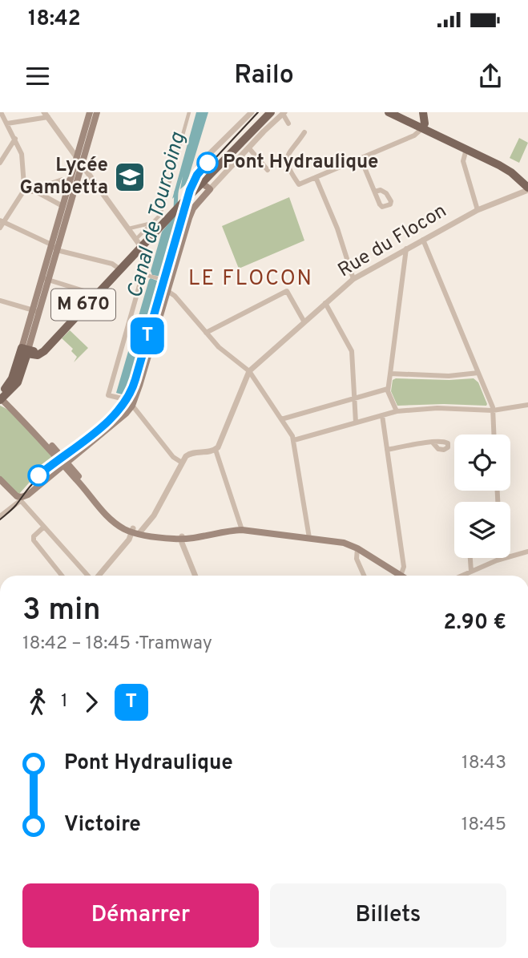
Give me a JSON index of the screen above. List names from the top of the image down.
{
  "streets": {
    "main road": ["M 670"],
    "street": ["Rue du Flocon"]
  },
  "districts": ["LE FLOCON"],
  "water": ["Canal de Tourcoing"],
  "places": {
    "other": ["Pont Hydraulique"],
    "school or university": ["Lycée Gambetta"]
  },
  "lines": ["tram line T"],
  "page": {
    "status": "18:42",
    "header": "Railo",
    "on_map": "T",
    "heading": ["3 min", "18:42 – 18:45 · Tramway", "2.90 €"],
    "legs": ["1", "T"],
    "list": [
      {
        "name": "Pont Hydraulique",
        "value": "18:43"
      },
      {
        "name": "Victoire",
        "value": "18:45"
      }
    ],
    "buttons": ["Démarrer", "Billets"]
  }
}
